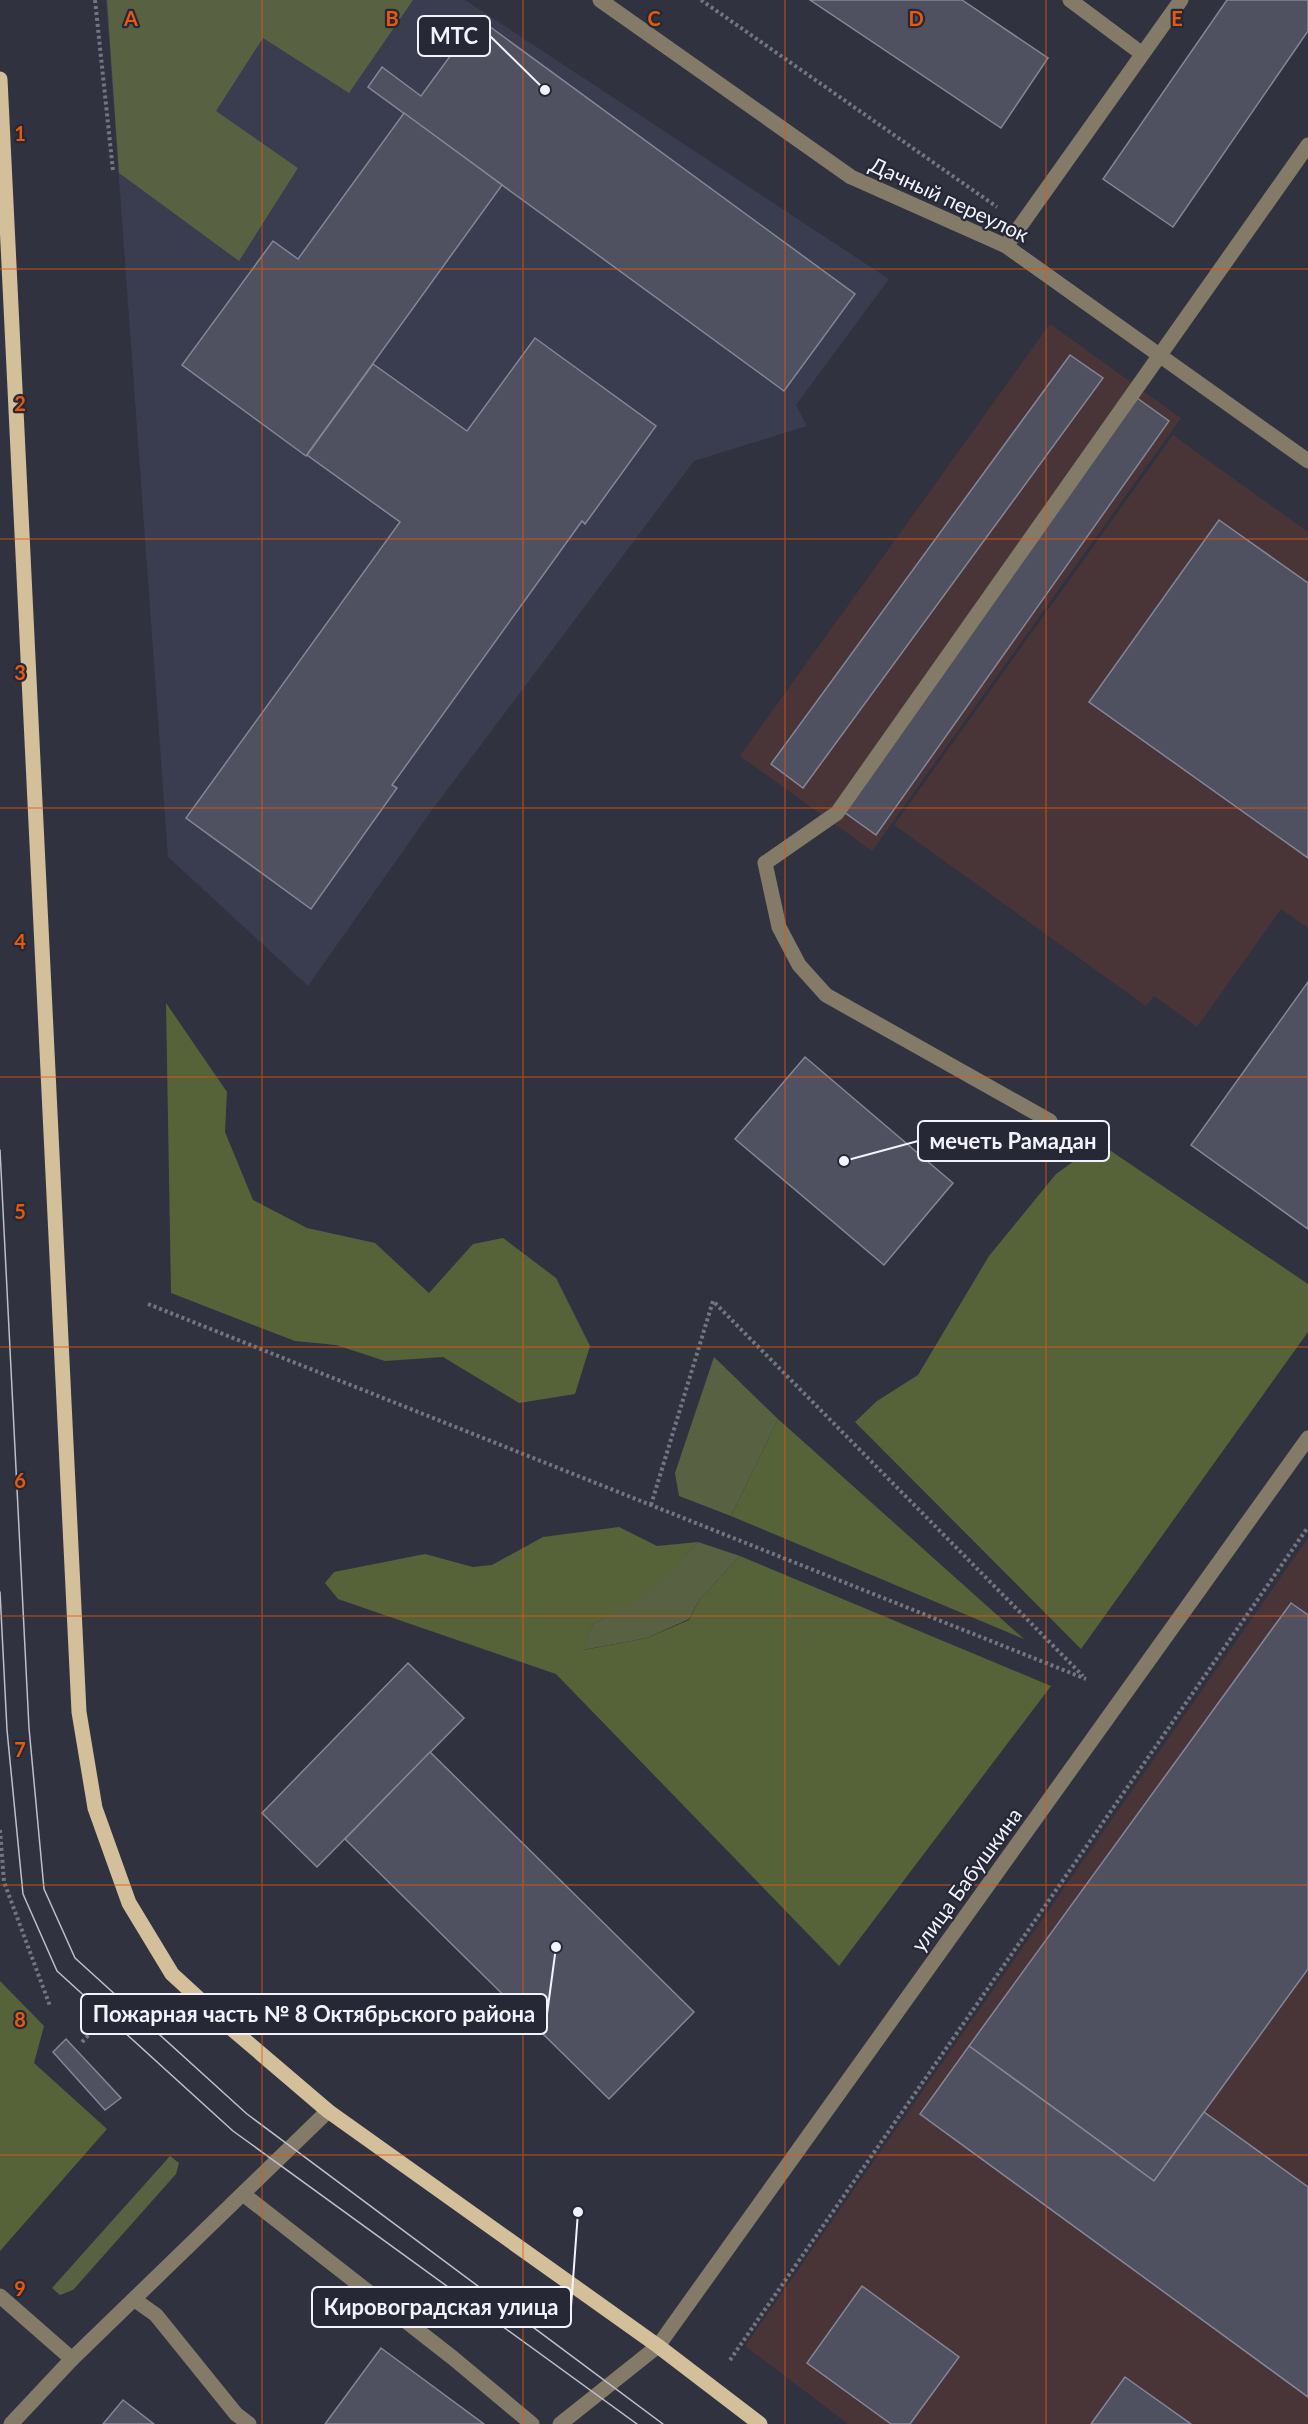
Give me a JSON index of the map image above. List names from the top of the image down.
{
  "streets": {
    "street": ["Дачный переулок", "улица Бабушкина"]
  },
  "places": [
    "МТС",
    "мечеть Рамадан",
    "Пожарная часть № 8 Октябрьского района",
    "Кировоградская улица"
  ],
  "grid": {
    "columns": [
      "A",
      "B",
      "C",
      "D",
      "E"
    ],
    "rows": [
      "1",
      "2",
      "3",
      "4",
      "5",
      "6",
      "7",
      "8",
      "9"
    ]
  }
}
